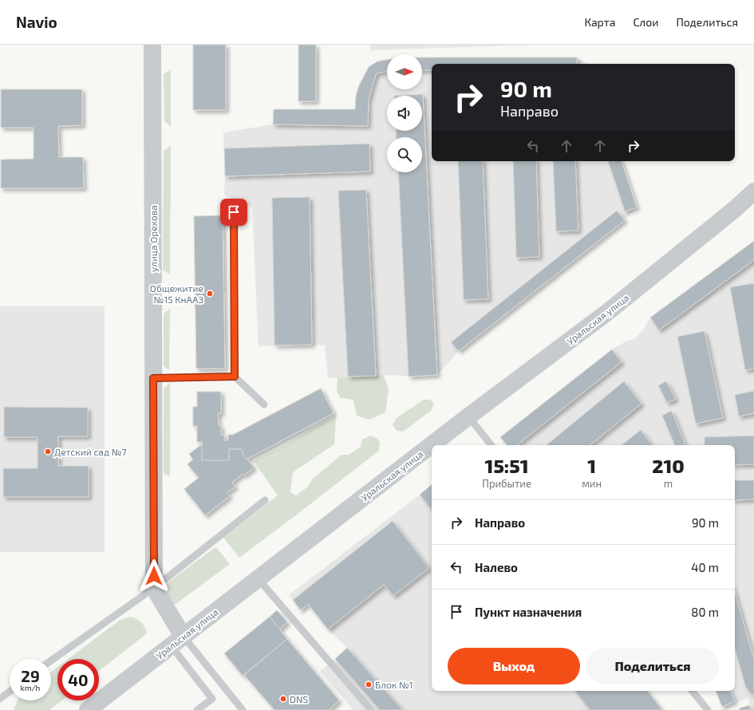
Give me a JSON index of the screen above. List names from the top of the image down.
{
  "streets": {
    "street": ["улица Орехова", "Уральская улица"]
  },
  "places": [
    "Общежитие №15 КнААЗ",
    "Детский сад №7",
    "Блок №1",
    "DNS"
  ],
  "north": "right",
  "page": {
    "header": "Navio",
    "nav": ["Карта", "Слои", "Поделиться"],
    "turn": ["90 m", "Направо"],
    "eta": [
      "15:51",
      "Прибытие",
      "1",
      "мин",
      "210",
      "m"
    ],
    "list": [
      {
        "name": "Направо",
        "value": "90 m"
      },
      {
        "name": "Налево",
        "value": "40 m"
      },
      {
        "name": "Пункт назначения",
        "value": "80 m"
      }
    ],
    "buttons": ["Выход", "Поделиться"],
    "speed": "29 km/h",
    "limit": "40"
  }
}
